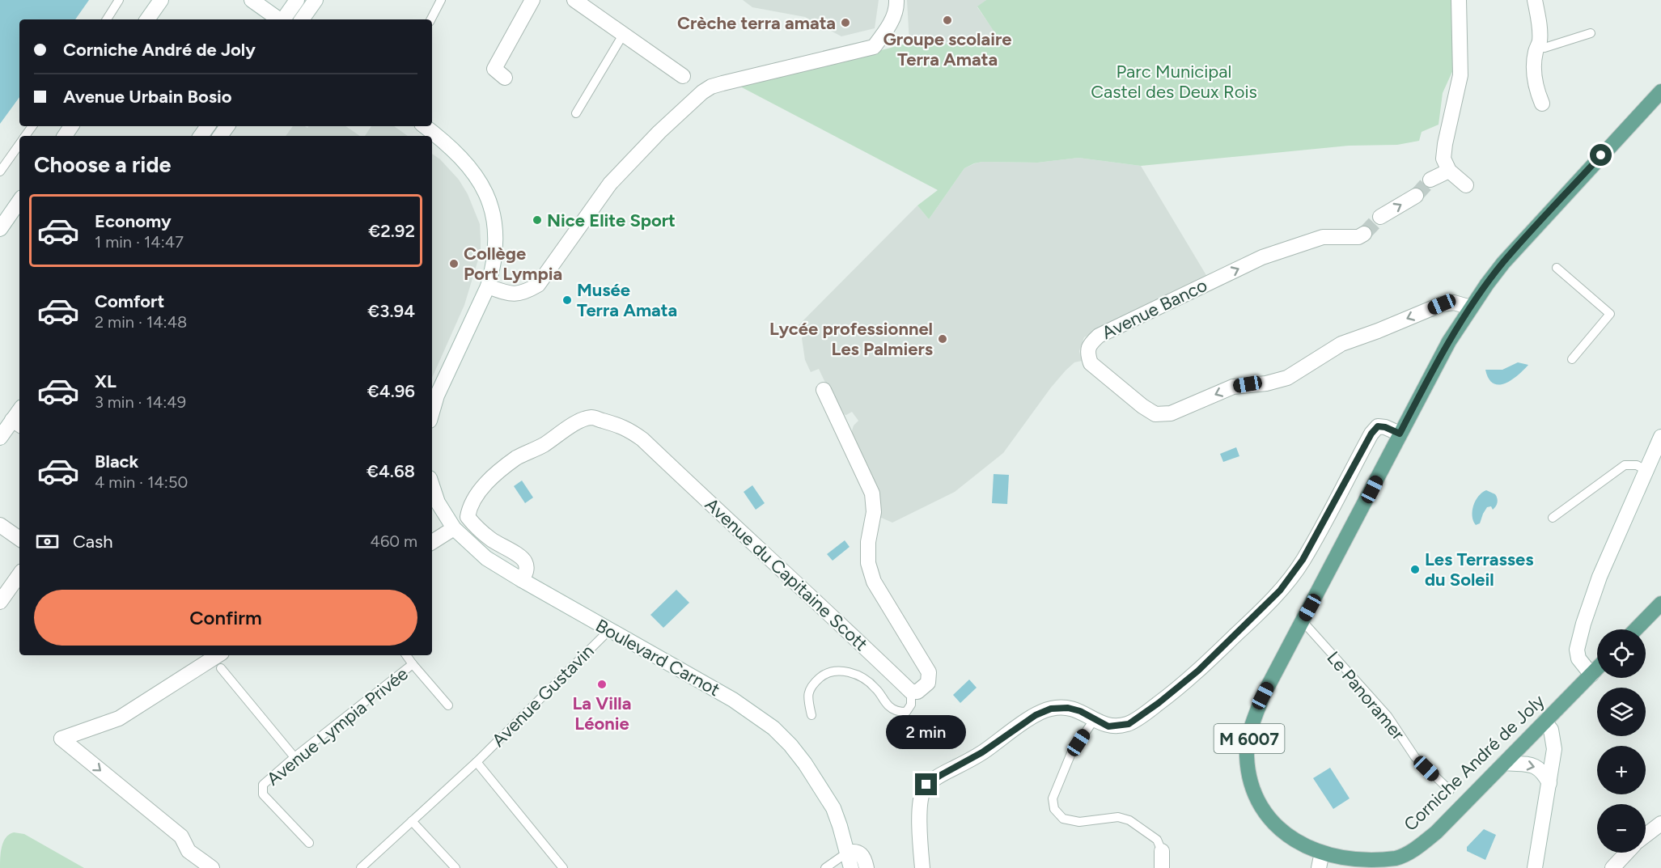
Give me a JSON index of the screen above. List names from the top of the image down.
{
  "streets": {
    "main road": ["M 6007", "Corniche André de Joly"],
    "street": ["Avenue Banco", "Avenue du Capitaine Scott", "Boulevard Carnot"],
    "lane": ["Avenue Gustavin", "Le Panoramer", "Avenue Lympia Privée"]
  },
  "crossings": [
    ["Avenue Banco", "Corniche André de Joly"],
    ["Avenue du Capitaine Scott", "Boulevard Carnot"],
    ["Boulevard Carnot", "Avenue Gustavin"],
    ["Le Panoramer", "Corniche André de Joly"]
  ],
  "parks": ["Parc Municipal Castel des Deux Rois"],
  "places": [
    "Groupe scolaire Terra Amata",
    "Crèche terra amata",
    "Nice Elite Sport",
    "Collège Port Lympia",
    "Musée Terra Amata",
    "Lycée professionnel Les Palmiers",
    "Les Terrasses du Soleil",
    "La Villa Léonie"
  ],
  "page": {
    "banner": ["Corniche André de Joly", "Avenue Urbain Bosio"],
    "heading": "Choose a ride",
    "list": [
      {
        "name": "Economy",
        "note": "1 min · 14:47",
        "value": "€2.92"
      },
      {
        "name": "Comfort",
        "note": "2 min · 14:48",
        "value": "€3.94"
      },
      {
        "name": "XL",
        "note": "3 min · 14:49",
        "value": "€4.96"
      },
      {
        "name": "Black",
        "note": "4 min · 14:50",
        "value": "€4.68"
      }
    ],
    "pay": ["Cash", "460 m"],
    "buttons": "Confirm",
    "map_buttons": ["+", "−"],
    "bubble": "2 min"
  }
}
